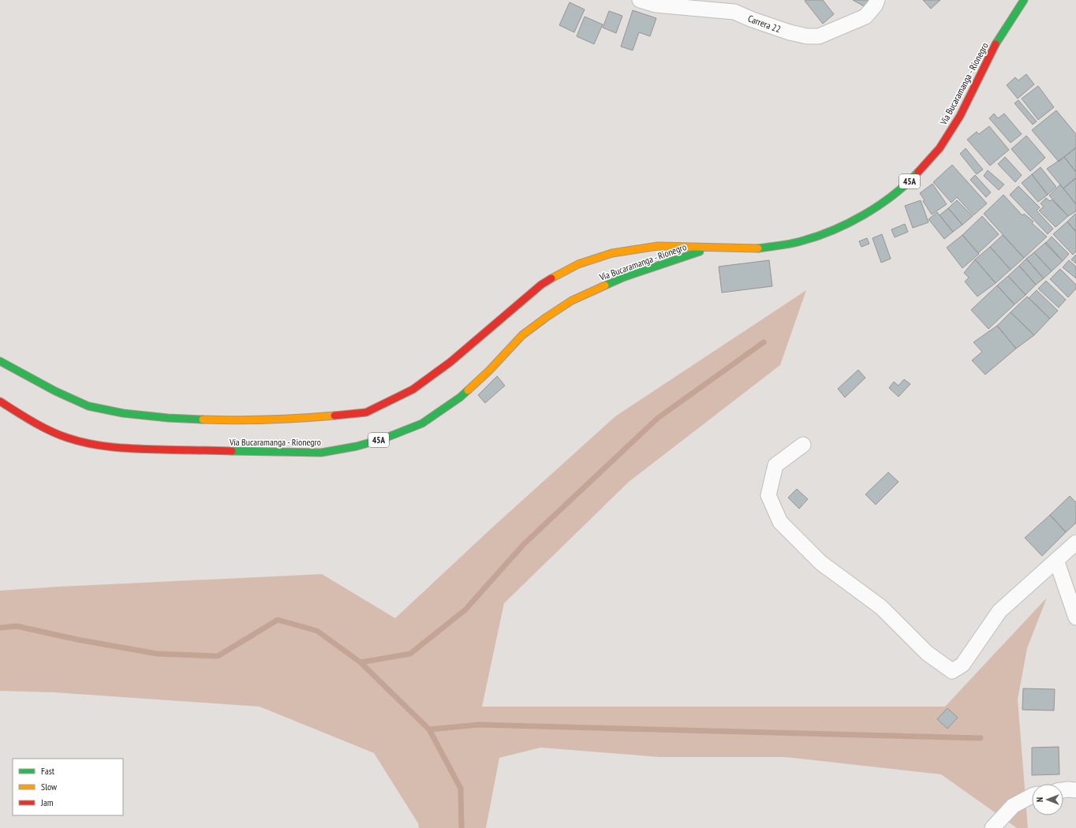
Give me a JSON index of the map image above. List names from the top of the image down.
{
  "streets": {
    "highway": ["Vía Bucaramanga - Rionegro", "45A"],
    "street": ["Carrera 22"]
  },
  "legend": ["Fast", "Slow", "Jam"],
  "north": "left"
}
